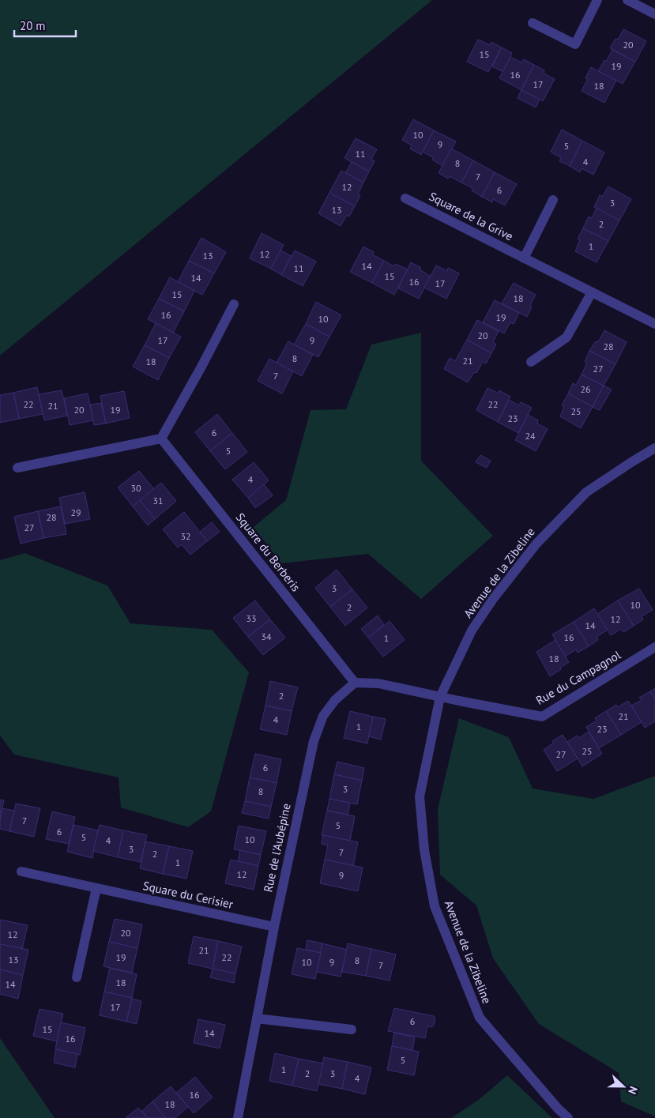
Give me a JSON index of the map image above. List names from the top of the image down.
{
  "streets": {
    "street": [
      "Square de la Grive",
      "Square du Berberis",
      "Avenue de la Zibeline",
      "Rue du Campagnol",
      "Rue de l'Aubépine",
      "Square du Cerisier"
    ]
  },
  "crossings": [
    ["Square du Berberis", "Rue de l'Aubépine"],
    ["Avenue de la Zibeline", "Rue du Campagnol"],
    ["Rue de l'Aubépine", "Square du Cerisier"]
  ],
  "house_numbers": [
    "20",
    "15",
    "19",
    "16",
    "17",
    "18",
    "10",
    "9",
    "5",
    "11",
    "4",
    "8",
    "7",
    "12",
    "6",
    "3",
    "13",
    "2",
    "1",
    "12",
    "13",
    "14",
    "11",
    "15",
    "14",
    "16",
    "17",
    "15",
    "18",
    "16",
    "19",
    "10",
    "20",
    "17",
    "9",
    "28",
    "8",
    "21",
    "18",
    "27",
    "7",
    "26",
    "22",
    "22",
    "21",
    "20",
    "19",
    "25",
    "23",
    "6",
    "24",
    "5",
    "4",
    "30",
    "31",
    "29",
    "28",
    "27",
    "32",
    "3",
    "10",
    "2",
    "33",
    "12",
    "14",
    "34",
    "16",
    "1",
    "18",
    "2",
    "21",
    "4",
    "1",
    "23",
    "25",
    "27",
    "6",
    "3",
    "8",
    "7",
    "5",
    "6",
    "5",
    "10",
    "4",
    "3",
    "7",
    "2",
    "1",
    "12",
    "9",
    "20",
    "12",
    "21",
    "19",
    "22",
    "13",
    "8",
    "10",
    "9",
    "7",
    "18",
    "14",
    "17",
    "6",
    "15",
    "14",
    "16",
    "5",
    "1",
    "2",
    "3",
    "4",
    "16",
    "18"
  ],
  "scale_bar": "20 m",
  "north": "right"
}
